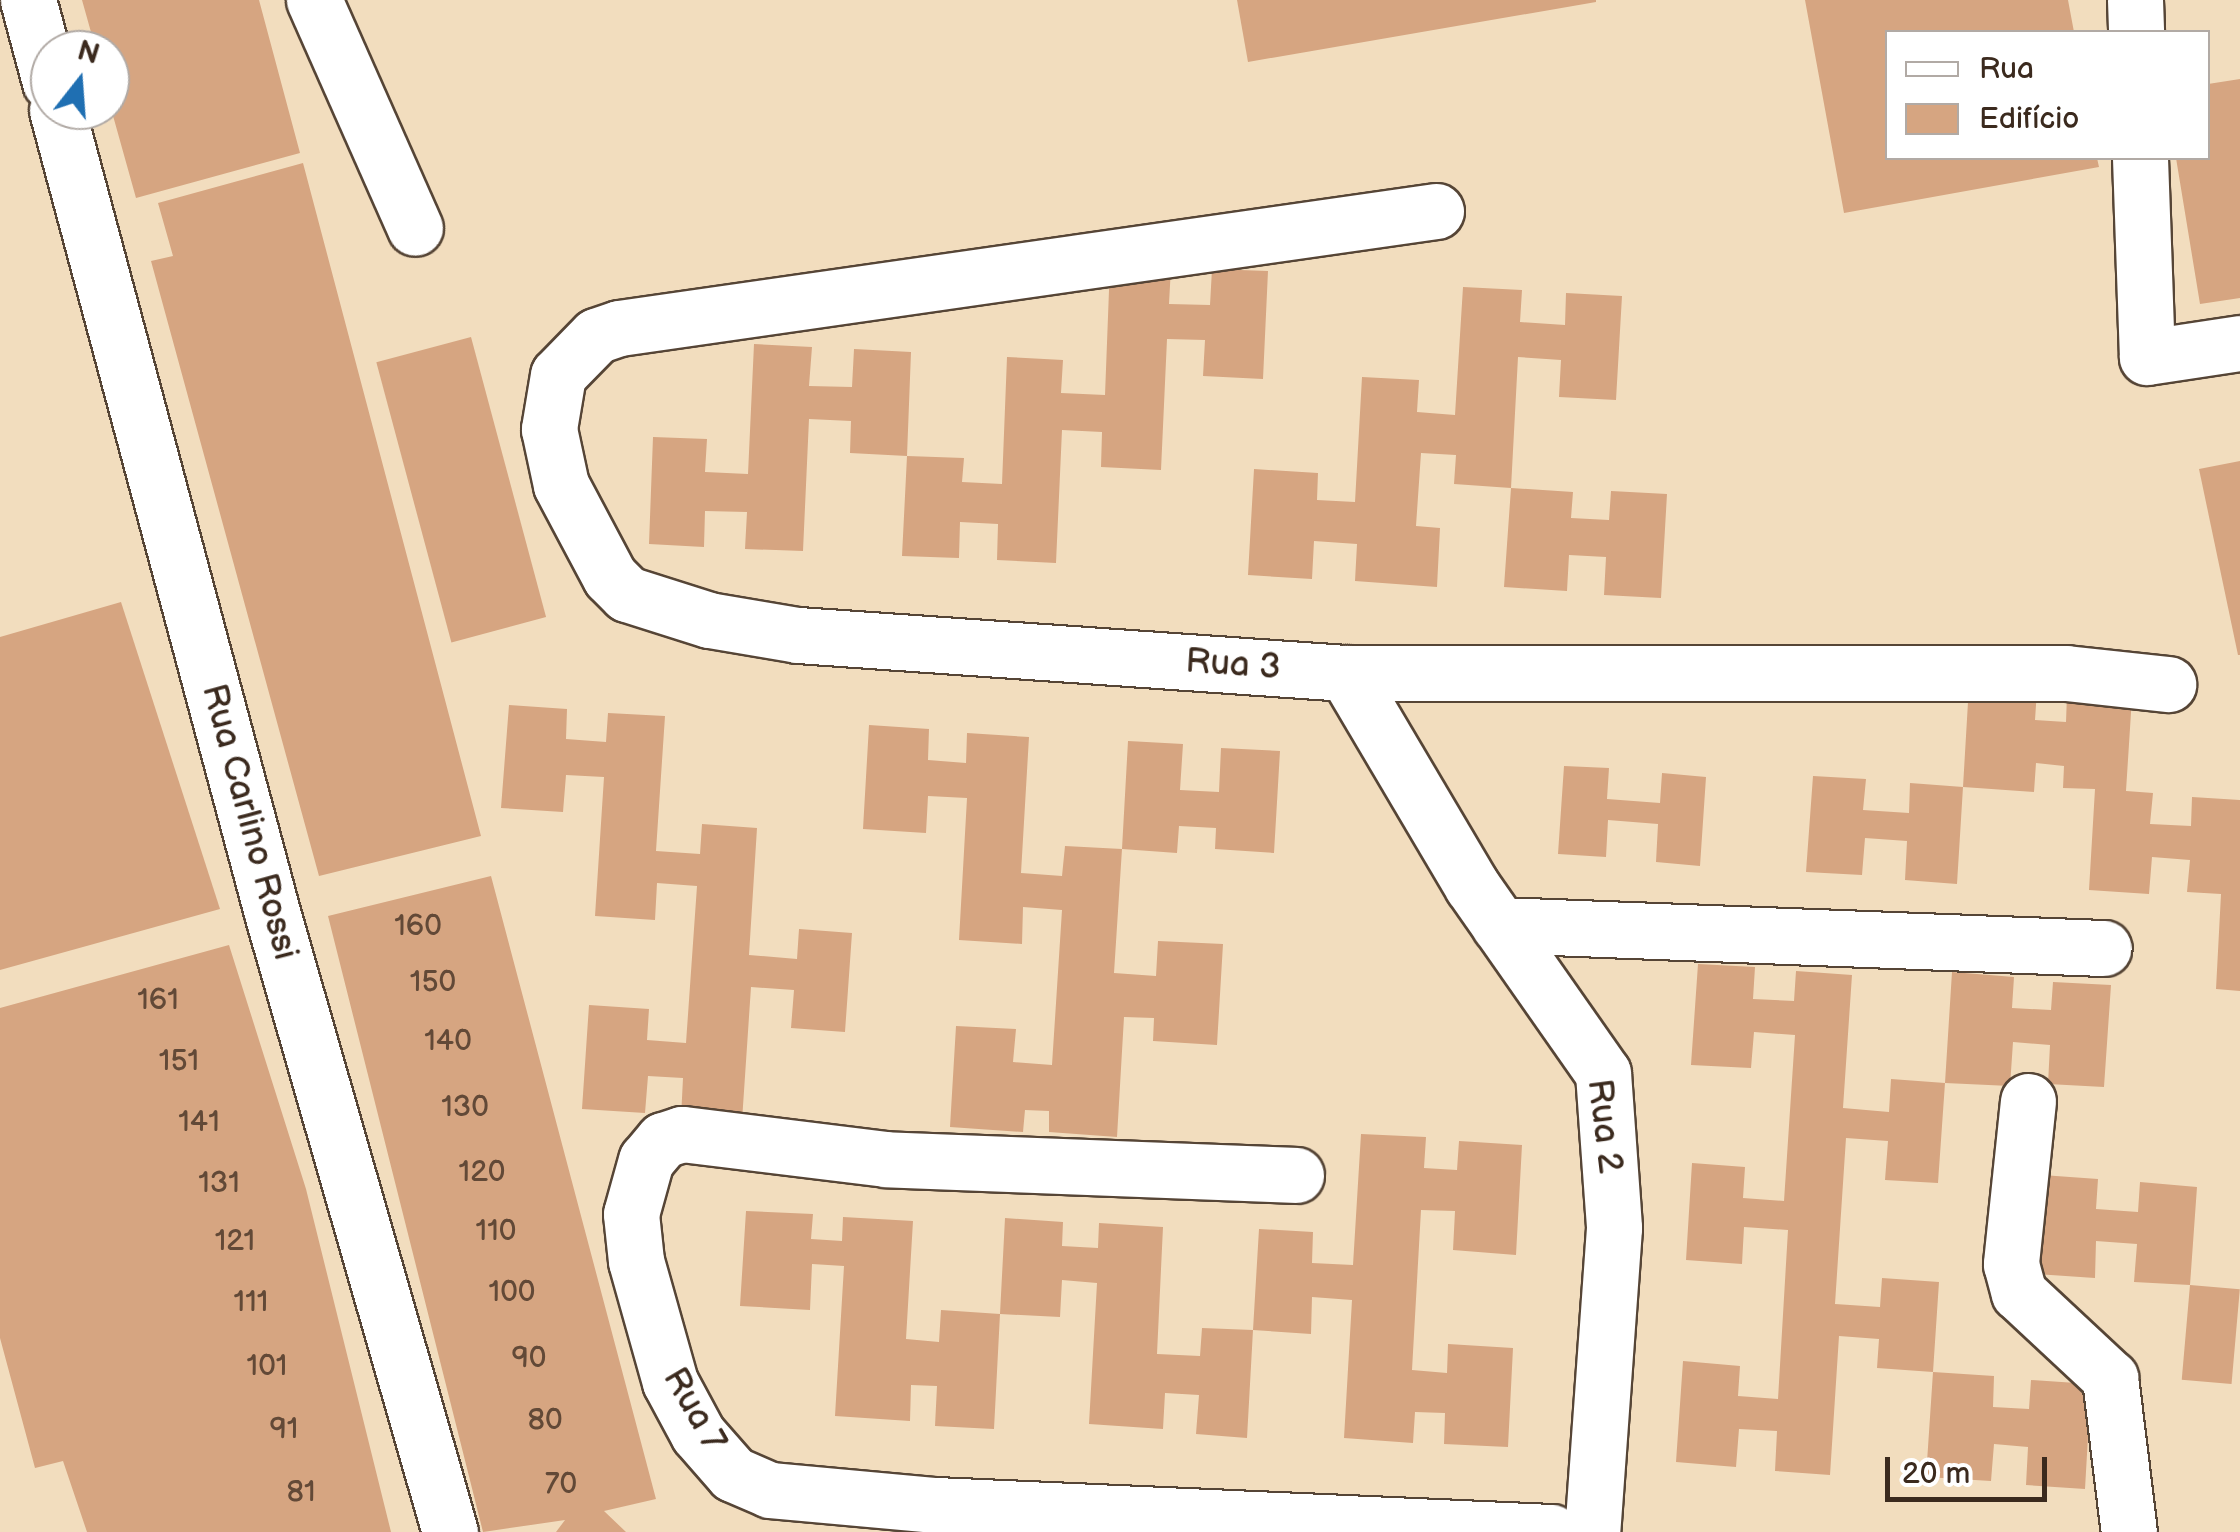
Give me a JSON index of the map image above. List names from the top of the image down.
{
  "streets": {
    "street": [
      "Rua 3",
      "Rua Carlino Rossi",
      "Rua 2",
      "Rua 7"
    ]
  },
  "crossings": [
    ["Rua 3", "Rua 2"]
  ],
  "house_numbers": [
    "160",
    "150",
    "161",
    "140",
    "151",
    "130",
    "141",
    "120",
    "131",
    "110",
    "121",
    "100",
    "111",
    "90",
    "101",
    "80",
    "91",
    "70",
    "81"
  ],
  "legend": ["Rua", "Edifício"],
  "scale_bar": "20 m",
  "north": "top"
}
